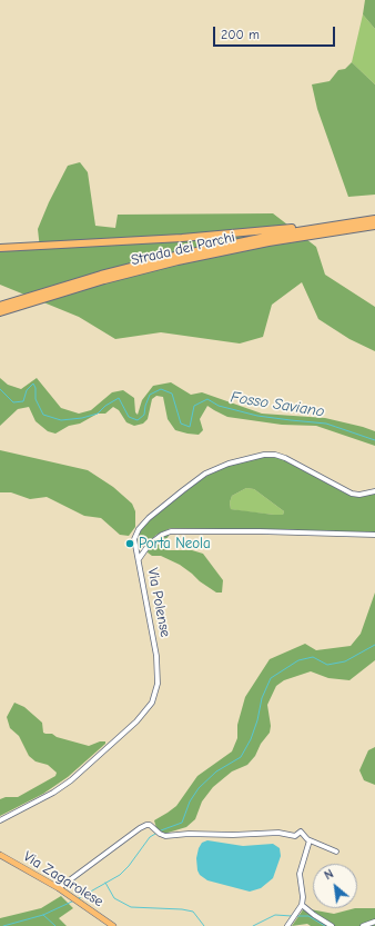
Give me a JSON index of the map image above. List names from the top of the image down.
{
  "streets": {
    "highway": ["Strada dei Parchi"],
    "main road": ["Via Zagarolese"],
    "street": ["Via Polense"]
  },
  "water": ["Fosso Saviano"],
  "places": ["Porta Neola"],
  "scale_bar": "200 m",
  "north": "top left"
}
